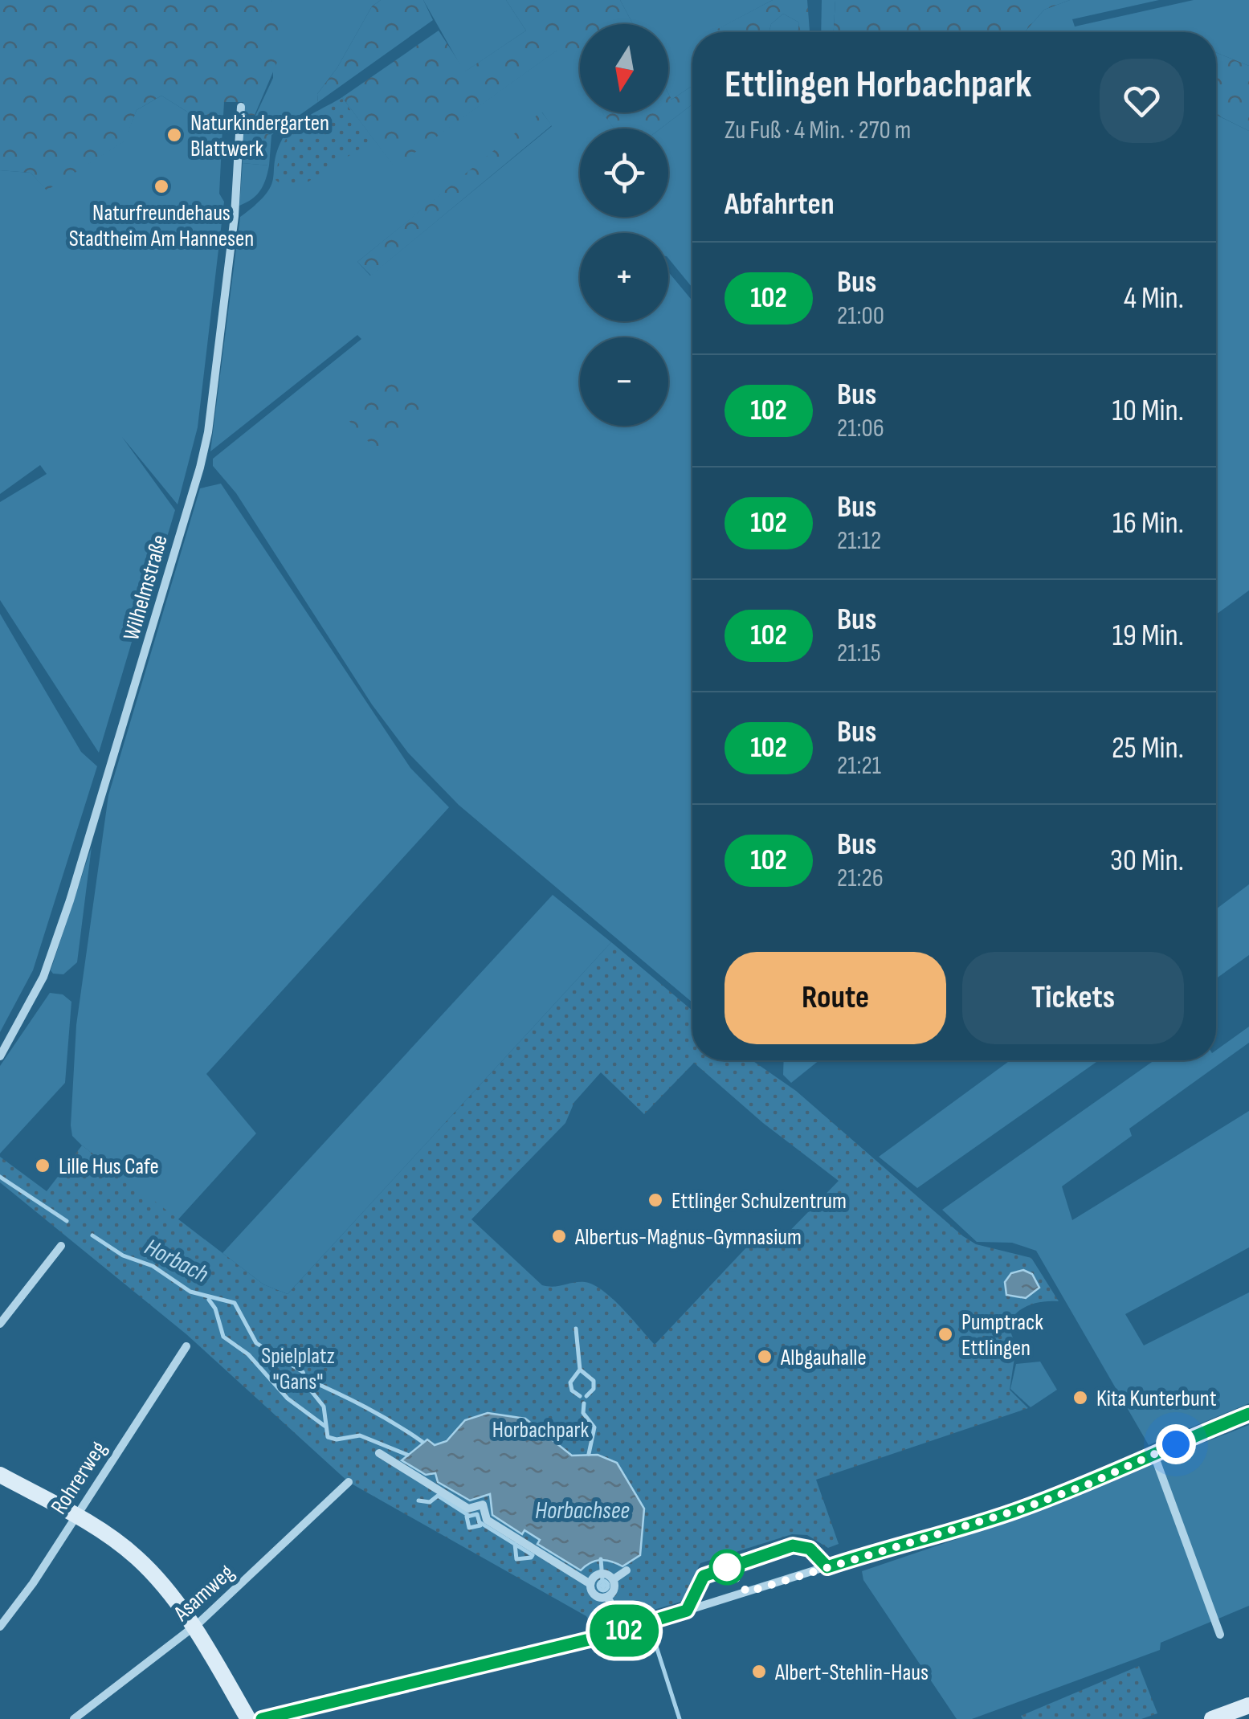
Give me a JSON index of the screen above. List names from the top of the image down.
{
  "streets": {
    "street": ["Wilhelmstraße", "Rohrerweg", "Asamweg"]
  },
  "water": ["Horbach", "Horbachsee"],
  "parks": ["Spielplatz \"Gans\"", "Horbachpark"],
  "places": [
    "Naturkindergarten Blattwerk",
    "Naturfreundehaus Stadtheim Am Hannesen",
    "Lille Hus Cafe",
    "Ettlinger Schulzentrum",
    "Albertus-Magnus-Gymnasium",
    "Pumptrack Ettlingen",
    "Albgauhalle",
    "Kita Kunterbunt",
    "Albert-Stehlin-Haus"
  ],
  "lines": ["bus line 102"],
  "north": "bottom",
  "page": {
    "on_map": "102",
    "map_buttons": ["+", "−"],
    "heading": [
      ["Ettlingen Horbachpark", "Zu Fuß · 4 Min. · 270 m"],
      "Abfahrten"
    ],
    "list": [
      {
        "mark": "102",
        "name": "Bus",
        "note": "21:00",
        "value": "4 Min."
      },
      {
        "mark": "102",
        "name": "Bus",
        "note": "21:06",
        "value": "10 Min."
      },
      {
        "mark": "102",
        "name": "Bus",
        "note": "21:12",
        "value": "16 Min."
      },
      {
        "mark": "102",
        "name": "Bus",
        "note": "21:15",
        "value": "19 Min."
      },
      {
        "mark": "102",
        "name": "Bus",
        "note": "21:21",
        "value": "25 Min."
      },
      {
        "mark": "102",
        "name": "Bus",
        "note": "21:26",
        "value": "30 Min."
      }
    ],
    "buttons": ["Route", "Tickets"]
  }
}
